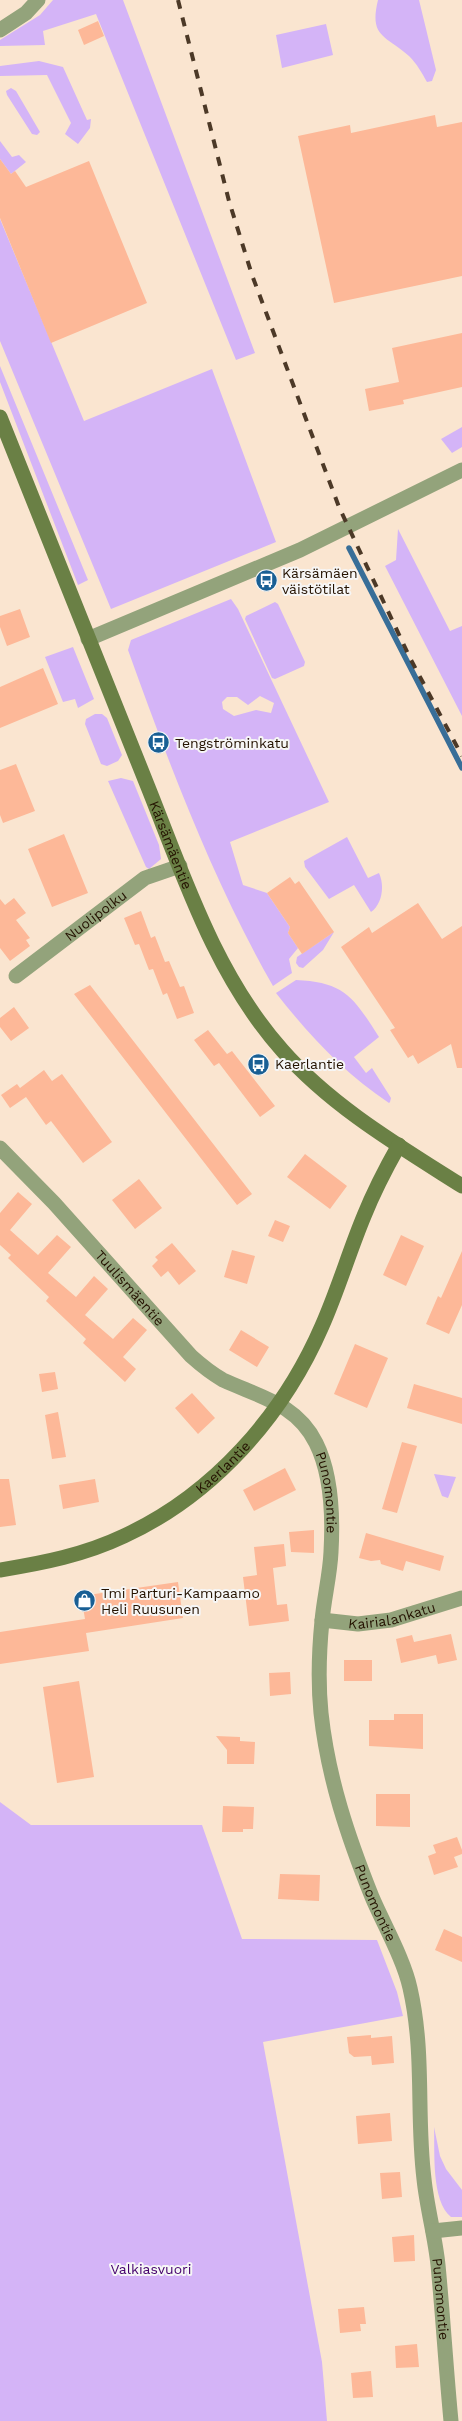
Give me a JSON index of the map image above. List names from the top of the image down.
{
  "streets": {
    "street": [
      "Kärsämäentie",
      "Nuolipolku",
      "Tuulismäentie",
      "Kaerlantie",
      "Punomontie",
      "Kairialankatu"
    ]
  },
  "crossings": [
    ["Kärsämäentie", "Nuolipolku"],
    ["Kärsämäentie", "Kaerlantie"],
    ["Tuulismäentie", "Kaerlantie"],
    ["Tuulismäentie", "Punomontie"],
    ["Kaerlantie", "Punomontie"],
    ["Punomontie", "Kairialankatu"]
  ],
  "parks": ["Valkiasvuori"],
  "places": {
    "bus stop": ["Kärsämäen väistötilat", "Tengströminkatu", "Kaerlantie"],
    "shop": ["Tmi Parturi-Kampaamo Heli Ruusunen"]
  }
}
